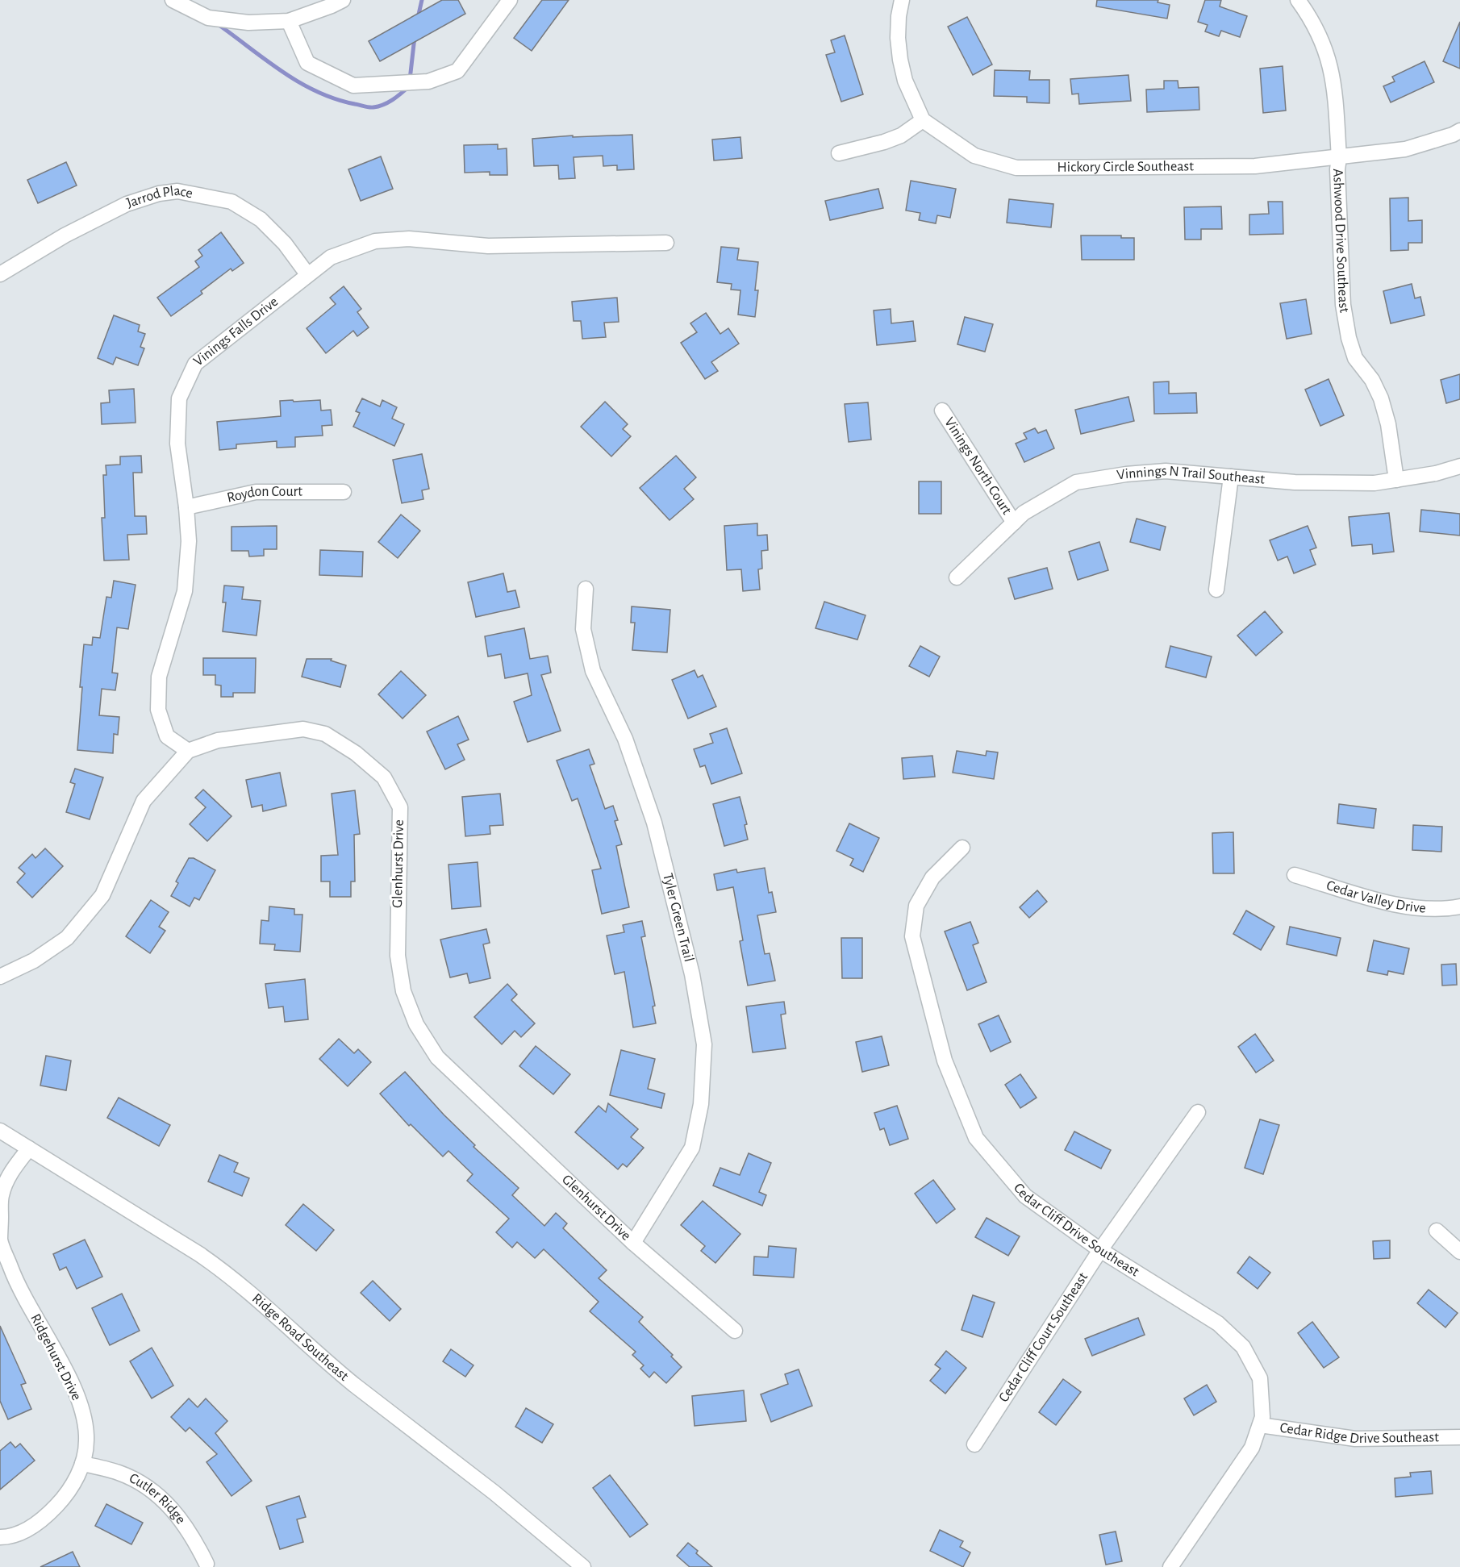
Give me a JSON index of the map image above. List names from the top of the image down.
{
  "streets": {
    "street": [
      "Hickory Circle Southeast",
      "Jarrod Place",
      "Ashwood Drive Southeast",
      "Vinings Falls Drive",
      "Vinings North Court",
      "Vinnings N Trail Southeast",
      "Roydon Court",
      "Glenhurst Drive",
      "Cedar Valley Drive",
      "Tyler Green Trail",
      "Cedar Cliff Drive Southeast",
      "Ridge Road Southeast",
      "Cedar Cliff Court Southeast",
      "Ridgehurst Drive",
      "Cedar Ridge Drive Southeast",
      "Cutler Ridge"
    ]
  },
  "crossings": [
    ["Hickory Circle Southeast", "Ashwood Drive Southeast"],
    ["Jarrod Place", "Vinings Falls Drive"],
    ["Ashwood Drive Southeast", "Vinnings N Trail Southeast"],
    ["Vinings Falls Drive", "Roydon Court"],
    ["Vinings Falls Drive", "Glenhurst Drive"],
    ["Vinings North Court", "Vinnings N Trail Southeast"],
    ["Glenhurst Drive", "Tyler Green Trail"],
    ["Cedar Cliff Drive Southeast", "Cedar Cliff Court Southeast"],
    ["Cedar Cliff Drive Southeast", "Cedar Ridge Drive Southeast"],
    ["Ridge Road Southeast", "Ridgehurst Drive"],
    ["Ridgehurst Drive", "Cutler Ridge"]
  ]
}
